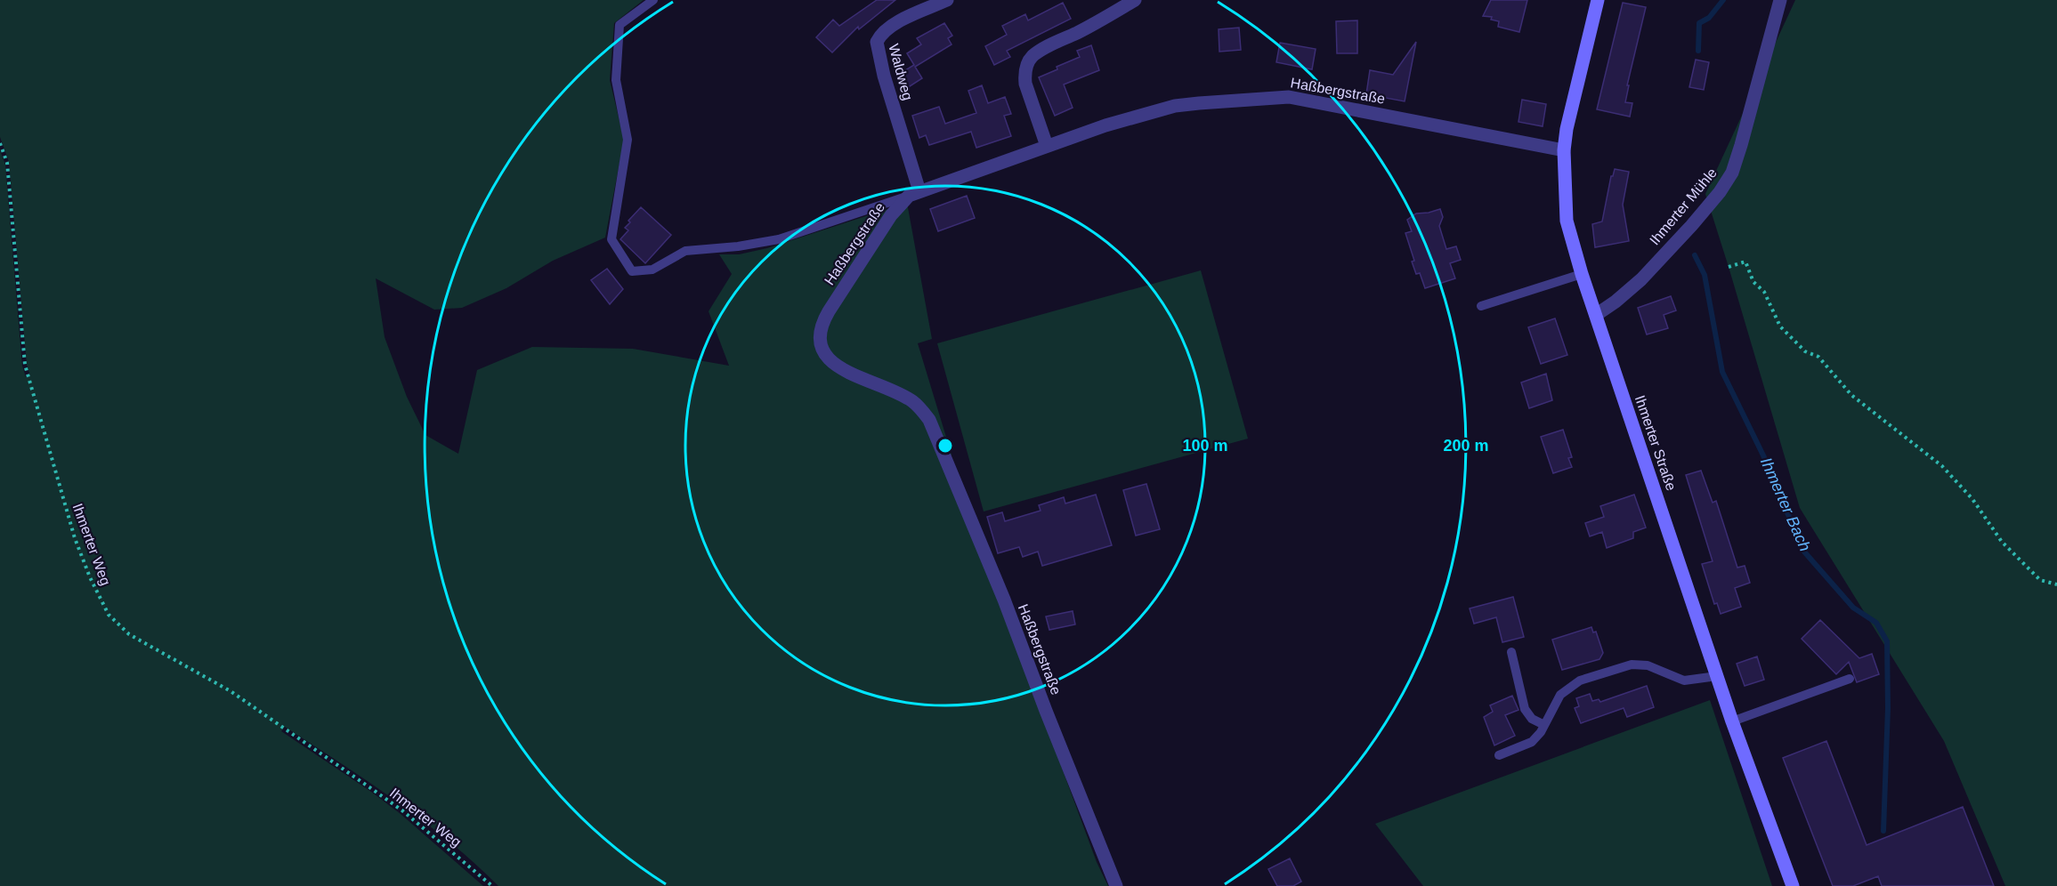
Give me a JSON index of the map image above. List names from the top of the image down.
{
  "streets": {
    "main road": ["Ihmerter Straße"],
    "street": ["Waldweg", "Haßbergstraße", "Ihmerter Mühle"],
    "path": ["Ihmerter Weg"]
  },
  "crossings": [
    ["Waldweg", "Haßbergstraße"],
    ["Haßbergstraße", "Ihmerter Straße"],
    ["Ihmerter Mühle", "Ihmerter Straße"]
  ],
  "water": ["Ihmerter Bach"],
  "rings": ["100 m", "200 m"]
}
